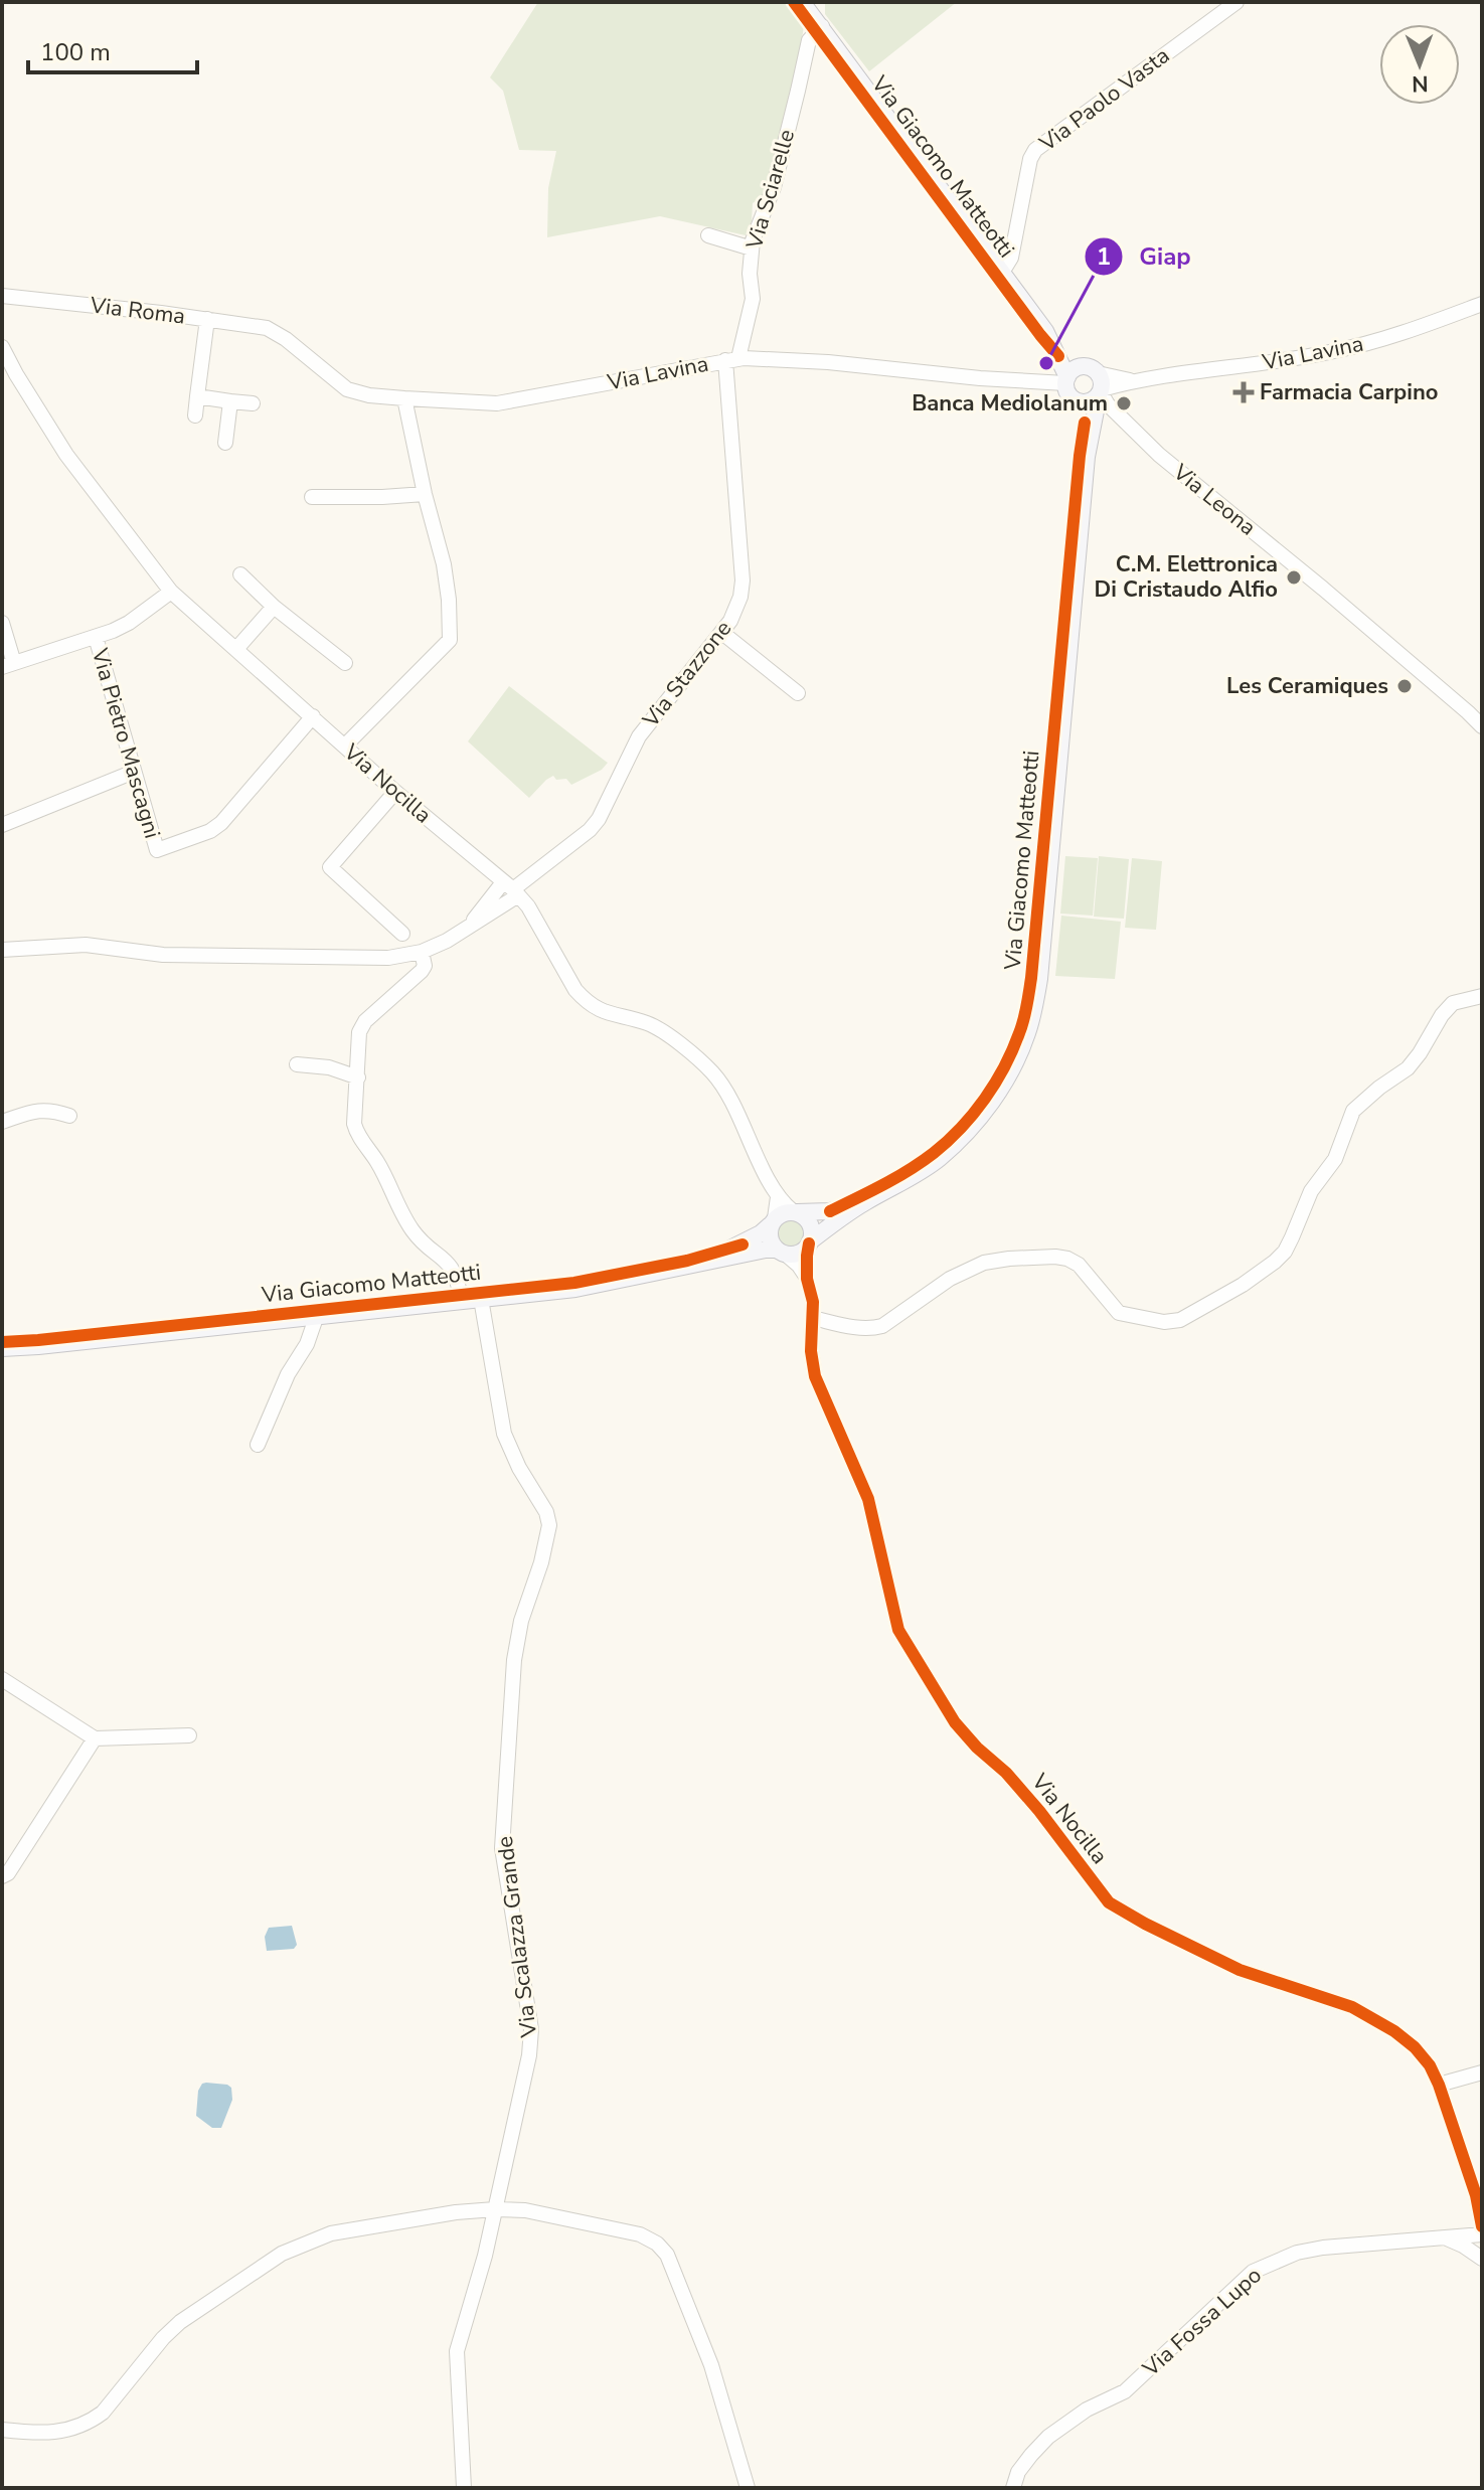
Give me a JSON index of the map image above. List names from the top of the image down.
{
  "streets": {
    "main road": ["Via Giacomo Matteotti"],
    "street": [
      "Via Paolo Vasta",
      "Via Sciarelle",
      "Via Roma",
      "Via Lavina",
      "Via Leona",
      "Via Stazzone",
      "Via Pietro Mascagni",
      "Via Nocilla",
      "Via Scalazza Grande",
      "Via Fossa Lupo"
    ]
  },
  "crossings": [
    ["Via Paolo Vasta", "Via Giacomo Matteotti"],
    ["Via Giacomo Matteotti", "Via Sciarelle"],
    ["Via Giacomo Matteotti", "Via Scalazza Grande"],
    ["Via Sciarelle", "Via Lavina"],
    ["Via Sciarelle", "Via Stazzone"],
    ["Via Roma", "Via Lavina"],
    ["Via Lavina", "Via Leona"],
    ["Via Lavina", "Via Stazzone"],
    ["Via Stazzone", "Via Nocilla"],
    ["Via Pietro Mascagni", "Via Nocilla"]
  ],
  "places": {
    "other": [
      "Giap",
      "Banca Mediolanum",
      "C.M. Elettronica Di Cristaudo Alfio",
      "Les Ceramiques"
    ],
    "health": ["Farmacia Carpino"]
  },
  "scale_bar": "100 m",
  "north": "bottom"
}
